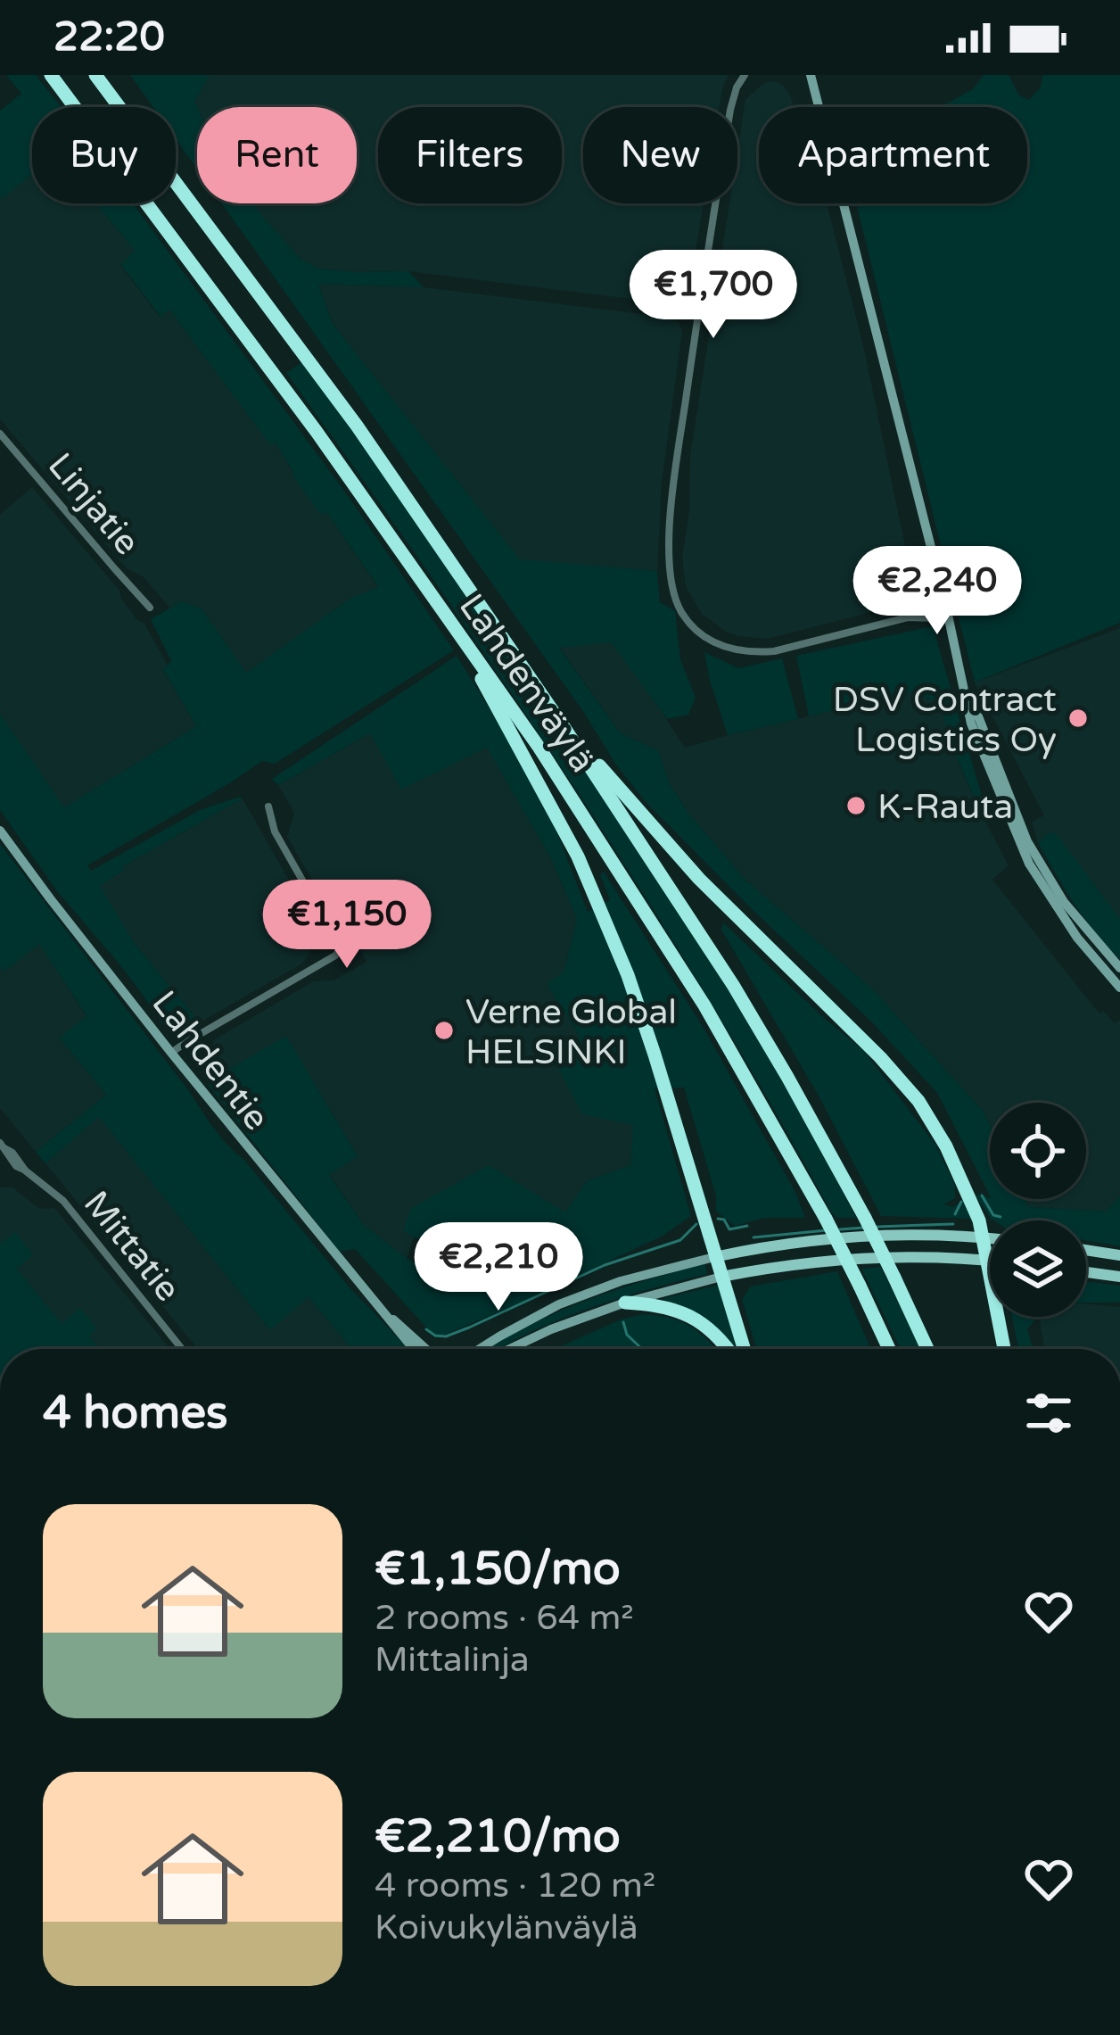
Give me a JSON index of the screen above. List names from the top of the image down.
{
  "streets": {
    "highway": ["Lahdenväylä"],
    "main road": ["Lahdentie"],
    "street": ["Linjatie", "Mittatie"]
  },
  "places": ["DSV Contract Logistics Oy", "K-Rauta", "Verne Global HELSINKI"],
  "page": {
    "status": "22:20",
    "chip": [
      "Buy",
      "Rent",
      "Filters",
      "New",
      "Apartment"
    ],
    "price": [
      "€1,700",
      "€2,240",
      "€1,150",
      "€2,210"
    ],
    "heading": "4 homes",
    "list": [
      {
        "name": "€1,150/mo",
        "note": "2 rooms · 64 m² · Mittalinja"
      },
      {
        "name": "€2,210/mo",
        "note": "4 rooms · 120 m² · Koivukylänväylä"
      }
    ]
  }
}
